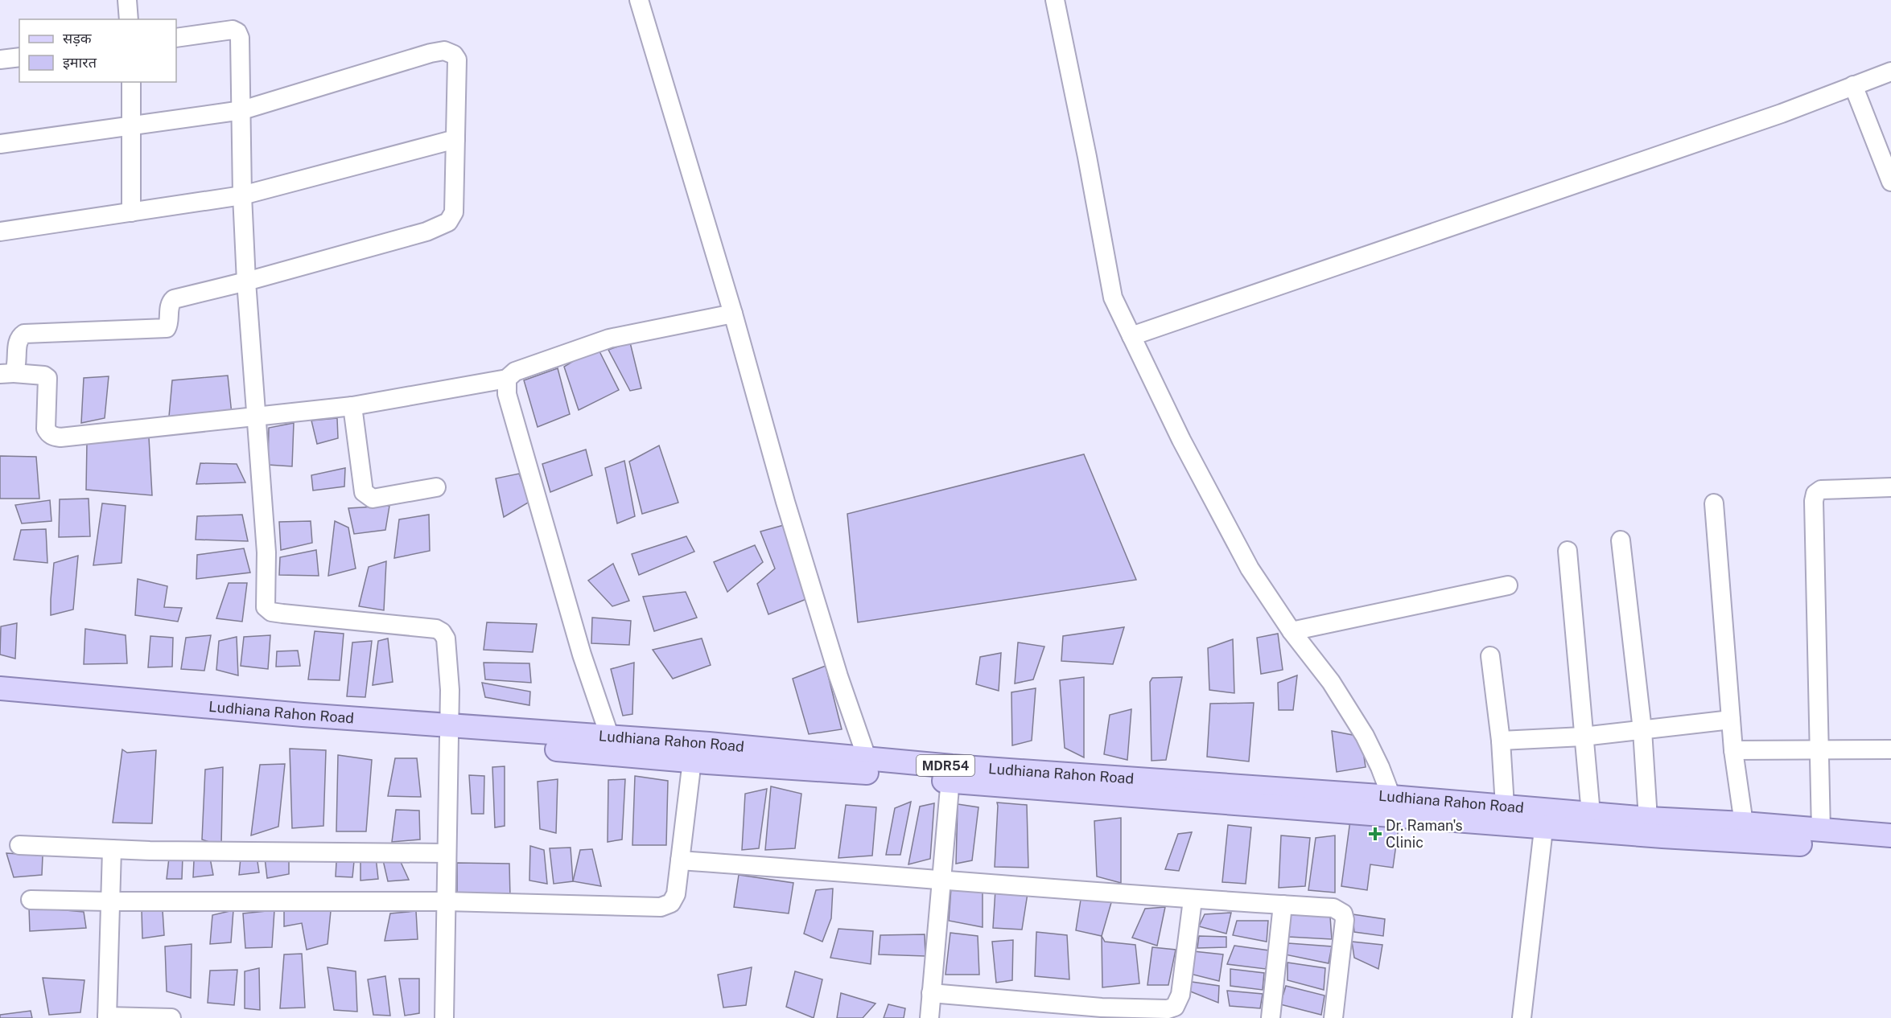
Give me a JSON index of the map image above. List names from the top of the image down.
{
  "streets": {
    "main road": ["Ludhiana Rahon Road", "MDR54"]
  },
  "places": {
    "health": ["Dr. Raman's Clinic"]
  },
  "legend": ["सड़क", "इमारत"]
}
